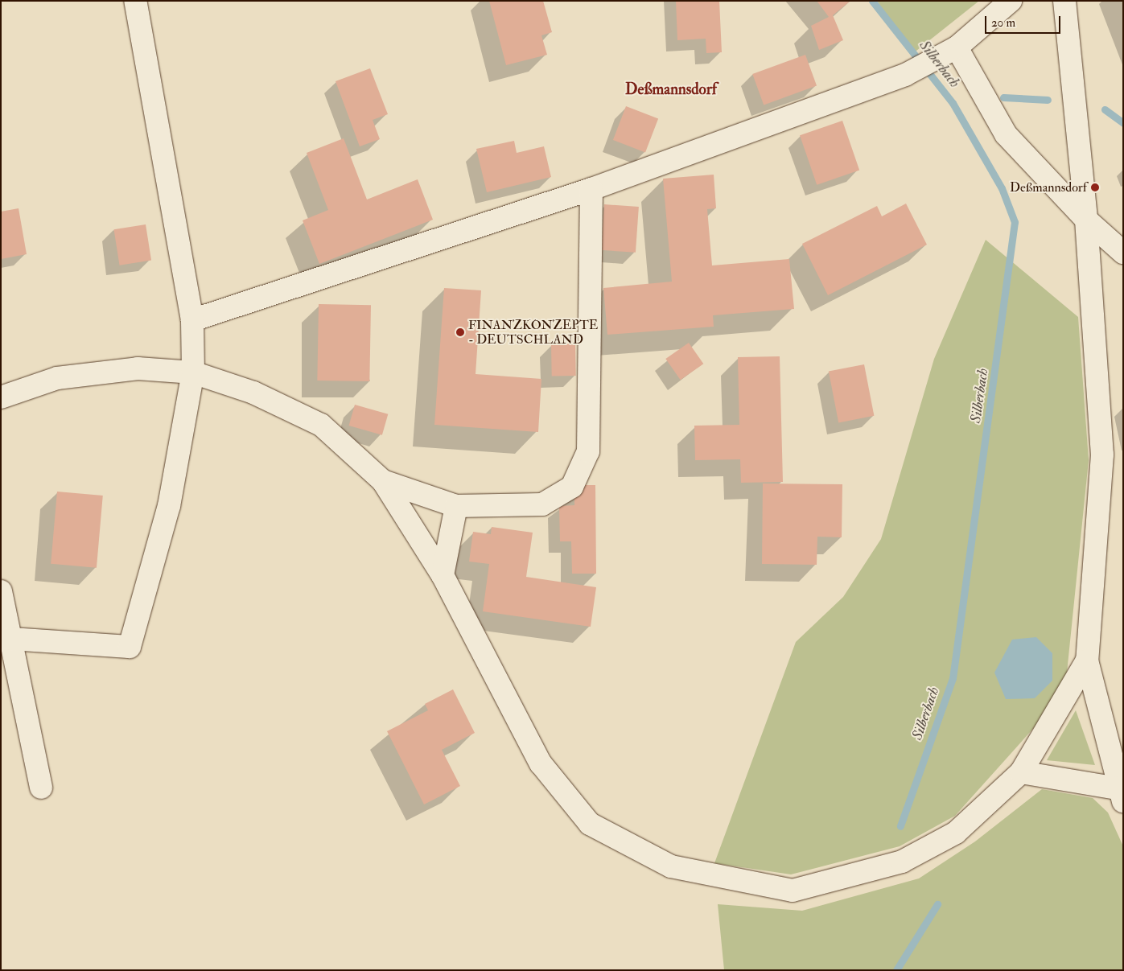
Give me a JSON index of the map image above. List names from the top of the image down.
{
  "districts": ["Deßmannsdorf"],
  "water": ["Silberbach"],
  "places": ["Deßmannsdorf", "FINANZKONZEPTE - DEUTSCHLAND"],
  "scale_bar": "20 m"
}
